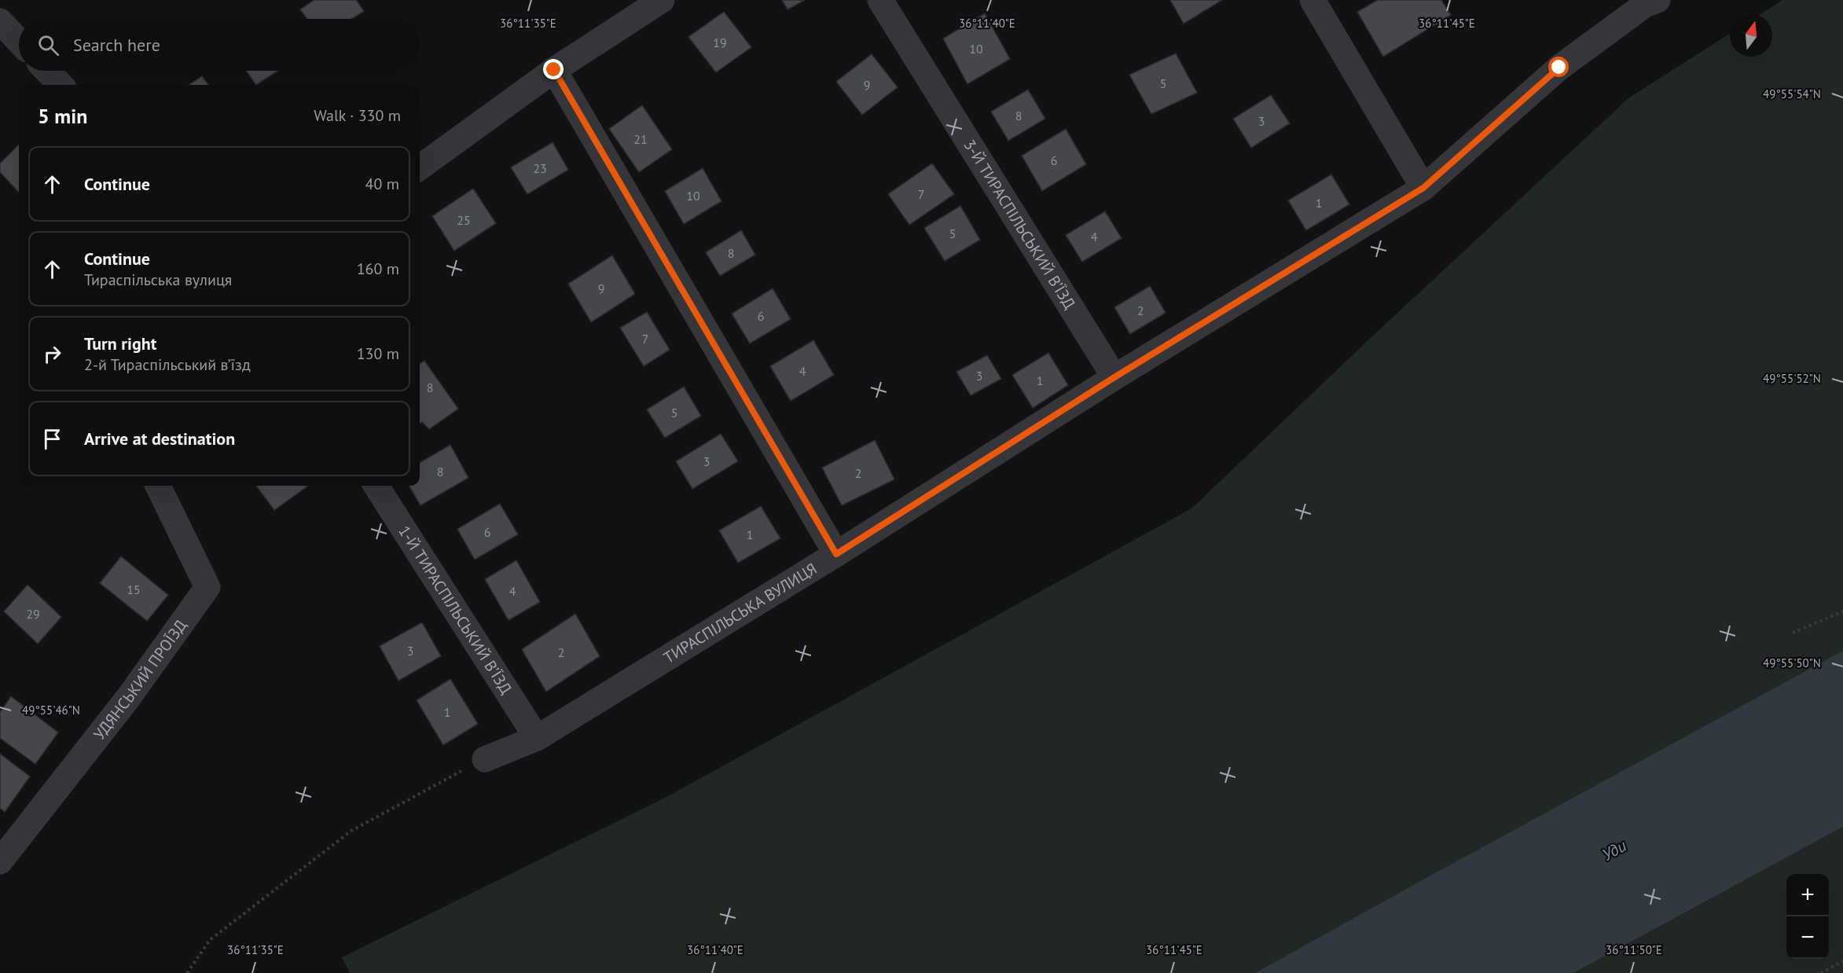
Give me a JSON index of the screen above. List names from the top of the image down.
{
  "streets": {
    "street": [
      "3-Й ТИРАСПІЛЬСЬКИЙ В’ЇЗД",
      "1-Й ТИРАСПІЛЬСЬКИЙ В’ЇЗД",
      "ТИРАСПІЛЬСЬКА ВУЛИЦЯ",
      "УДЯНСЬКИЙ ПРОЇЗД"
    ]
  },
  "crossings": [
    ["3-Й ТИРАСПІЛЬСЬКИЙ В’ЇЗД", "ТИРАСПІЛЬСЬКА ВУЛИЦЯ"],
    ["1-Й ТИРАСПІЛЬСЬКИЙ В’ЇЗД", "ТИРАСПІЛЬСЬКА ВУЛИЦЯ"]
  ],
  "water": ["Уди"],
  "house_numbers": [
    "19",
    "10",
    "5",
    "9",
    "8",
    "3",
    "21",
    "6",
    "23",
    "7",
    "10",
    "1",
    "25",
    "5",
    "4",
    "8",
    "9",
    "2",
    "6",
    "7",
    "4",
    "3",
    "1",
    "8",
    "5",
    "3",
    "8",
    "2",
    "6",
    "1",
    "15",
    "4",
    "29",
    "3",
    "2",
    "1"
  ],
  "north": "top",
  "page": {
    "search": "Search here",
    "heading": ["5 min", "Walk · 330 m"],
    "list": [
      ["Continue", "40 m"],
      ["Continue", "Тираспільська вулиця", "160 m"],
      ["Turn right", "2-й Тираспільський в’їзд", "130 m"],
      "Arrive at destination"
    ],
    "map_buttons": ["+", "−"]
  },
  "coordinates": [
    "36°11'35\"E",
    "36°11'40\"E",
    "36°11'45\"E",
    "49°55'54\"N",
    "49°55'52\"N",
    "49°55'50\"N",
    "49°55'46\"N",
    "36°11'50\"E"
  ]
}
